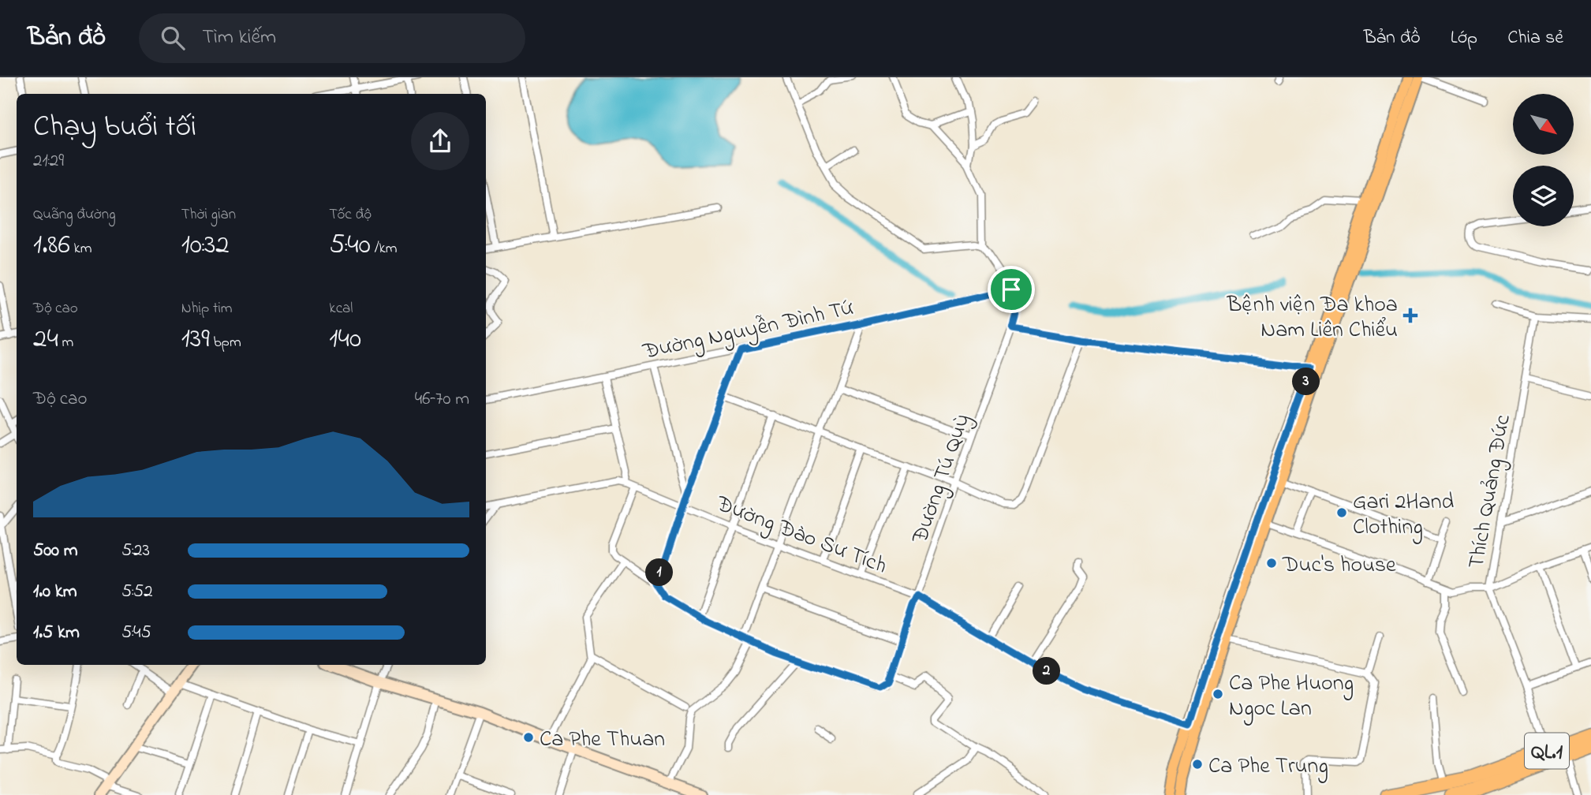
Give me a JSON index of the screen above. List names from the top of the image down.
{
  "streets": {
    "highway": ["QL.1"],
    "street": [
      "Đường Nguyễn Đình Tứ",
      "Đường Tú Quỳ",
      "Thích Quảng Đức",
      "Đường Đào Sư Tích"
    ]
  },
  "crossings": [
    ["Đường Nguyễn Đình Tứ", "Đường Tú Quỳ"],
    ["Đường Tú Quỳ", "Đường Đào Sư Tích"],
    ["Thích Quảng Đức", "QL.1"]
  ],
  "places": {
    "health": ["Bệnh viện Đa khoa Nam Liên Chiểu"],
    "other": [
      "Gari 2Hand Clothing",
      "Duc's house",
      "Ca Phe Huong Ngoc Lan",
      "Ca Phe Thuan",
      "Ca Phe Trung"
    ]
  },
  "north": "bottom right",
  "page": {
    "header": "Bản đồ",
    "search": "Tìm kiếm",
    "nav": ["Bản đồ", "Lớp", "Chia sẻ"],
    "heading": ["Chạy buổi tối", "21:29"],
    "stats": [
      ["Quãng đường", "1.86 km"],
      ["Thời gian", "10:32"],
      ["Tốc độ", "5:40 /km"],
      ["Độ cao", "24 m"],
      ["Nhịp tim", "139 bpm"],
      ["kcal", "140"]
    ],
    "pins": ["3", "1", "2"],
    "chart": ["Độ cao", "46–70 m"],
    "list": [
      {
        "name": "500 m",
        "note": "5:23"
      },
      {
        "name": "1.0 km",
        "note": "5:52"
      },
      {
        "name": "1.5 km",
        "note": "5:45"
      }
    ]
  }
}
